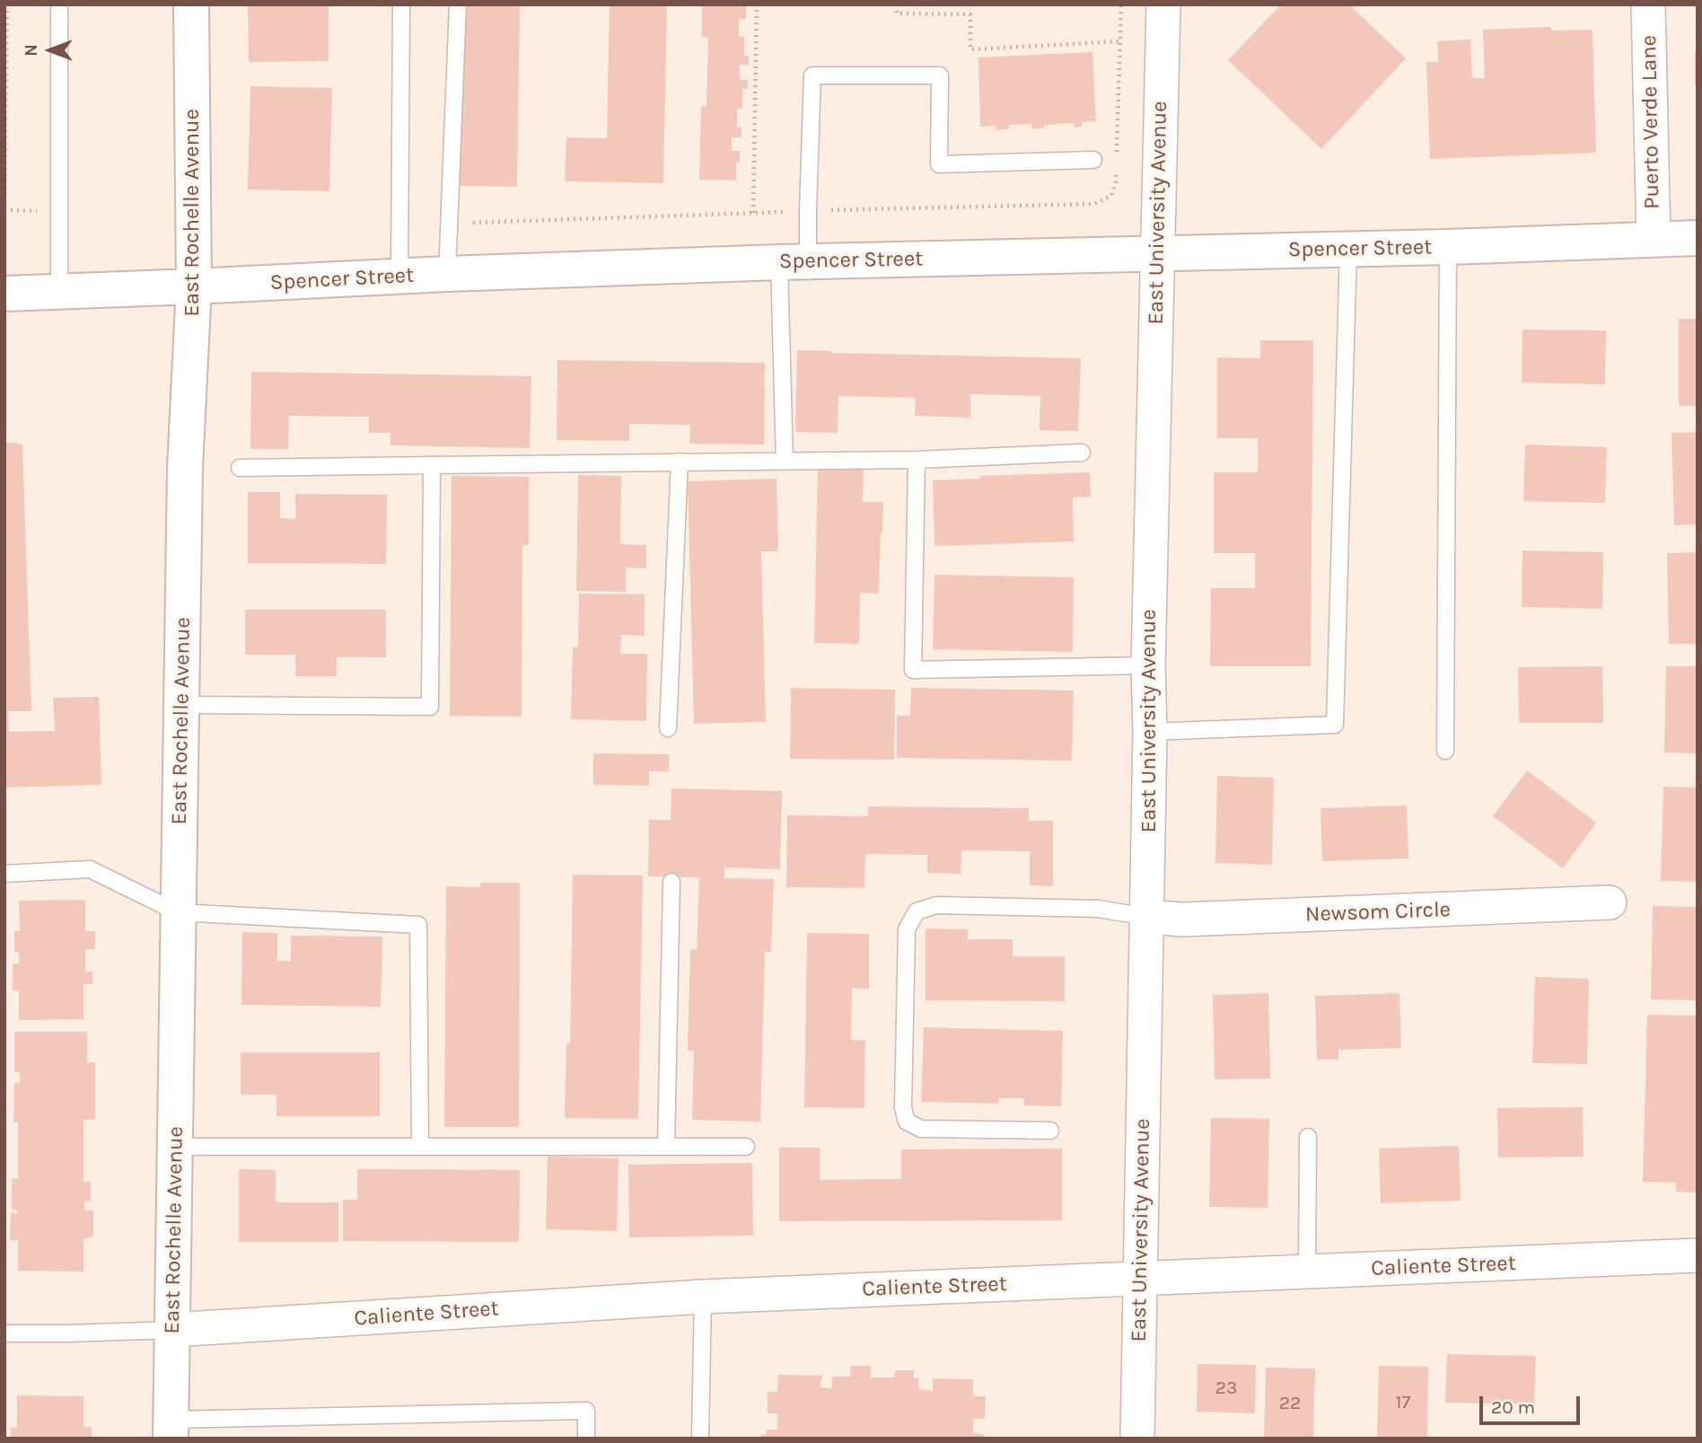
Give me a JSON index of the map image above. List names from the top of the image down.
{
  "streets": {
    "street": [
      "Puerto Verde Lane",
      "East Rochelle Avenue",
      "East University Avenue",
      "Spencer Street",
      "Newsom Circle",
      "Caliente Street"
    ]
  },
  "crossings": [
    ["Puerto Verde Lane", "Spencer Street"],
    ["East Rochelle Avenue", "Spencer Street"],
    ["East Rochelle Avenue", "Caliente Street"],
    ["East University Avenue", "Spencer Street"],
    ["East University Avenue", "Newsom Circle"],
    ["East University Avenue", "Caliente Street"]
  ],
  "house_numbers": ["23", "17", "22"],
  "scale_bar": "20 m",
  "north": "left"
}
